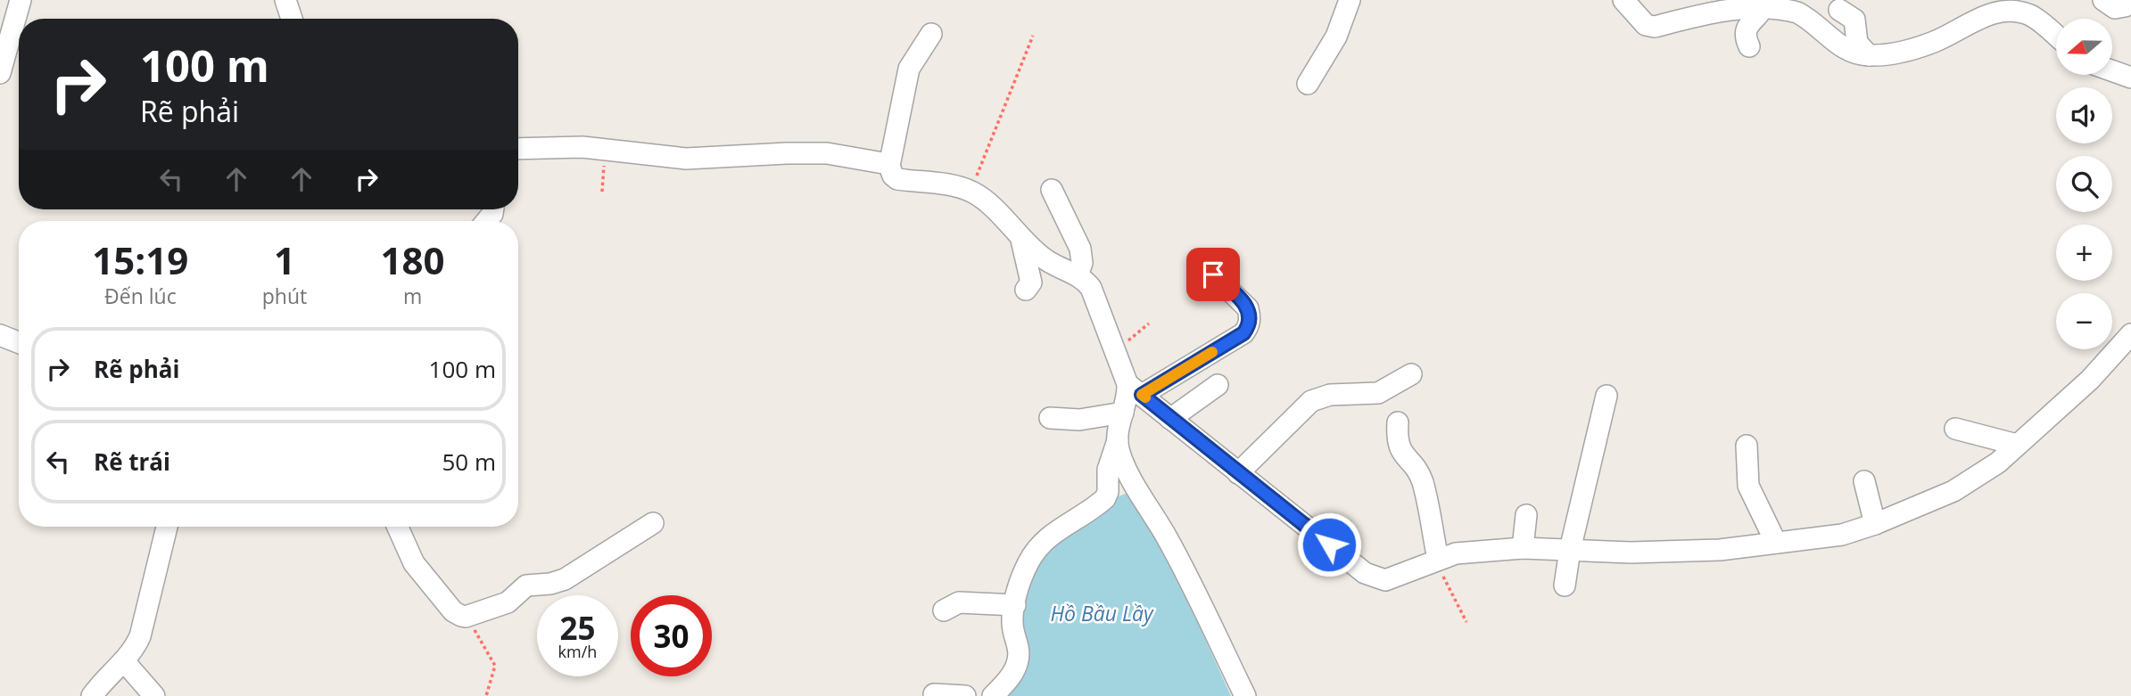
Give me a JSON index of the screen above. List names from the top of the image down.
{
  "water": ["Hồ Bầu Lầy"],
  "north": "left",
  "page": {
    "map_buttons": ["+", "−"],
    "turn": ["100 m", "Rẽ phải"],
    "eta": [
      "15:19",
      "Đến lúc",
      "1",
      "phút",
      "180",
      "m"
    ],
    "list": [
      {
        "name": "Rẽ phải",
        "value": "100 m"
      },
      {
        "name": "Rẽ trái",
        "value": "50 m"
      }
    ],
    "speed": "25 km/h",
    "limit": "30"
  }
}
